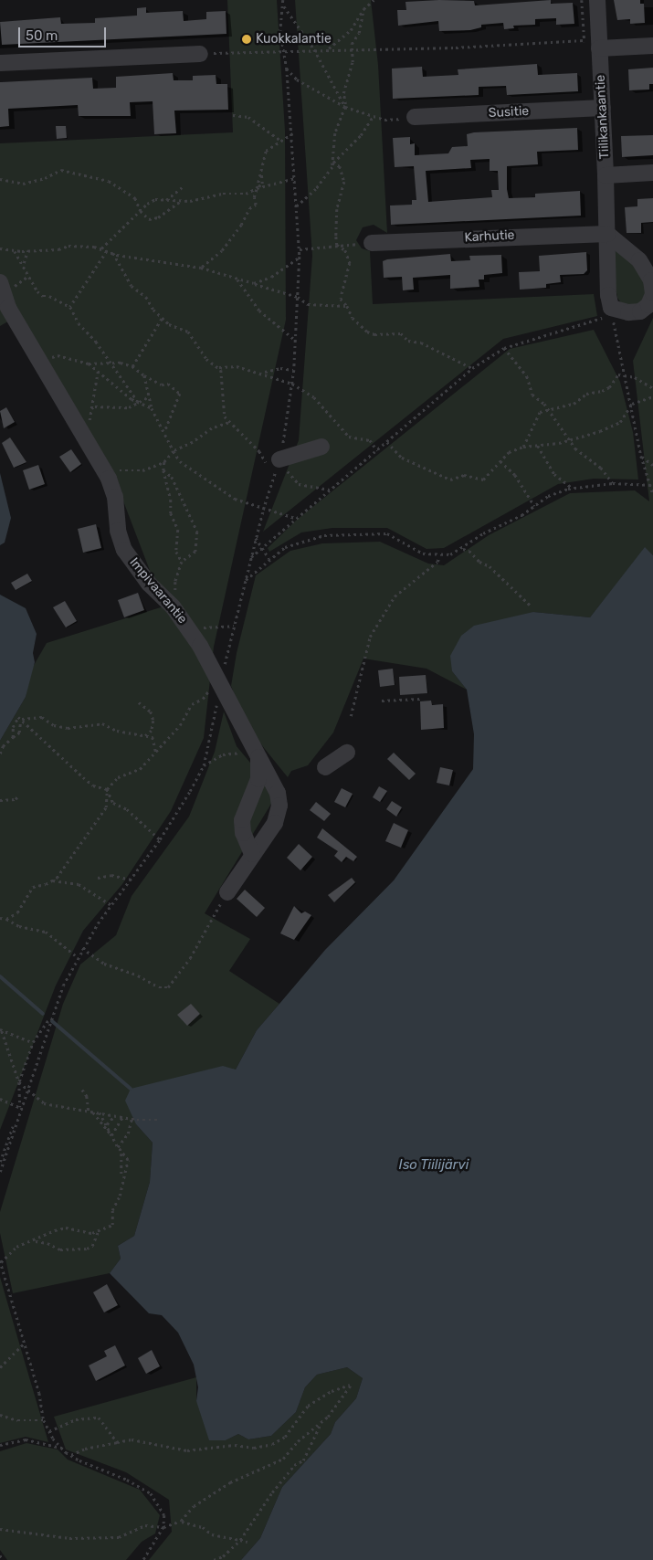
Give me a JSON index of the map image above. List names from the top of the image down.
{
  "streets": {
    "street": [
      "Susitie",
      "Tiilikankaantie",
      "Karhutie",
      "Impivaarantie"
    ]
  },
  "crossings": [
    ["Susitie", "Tiilikankaantie"],
    ["Tiilikankaantie", "Karhutie"]
  ],
  "water": ["Iso Tiilijärvi"],
  "places": ["Kuokkalantie"],
  "scale_bar": "50 m"
}
